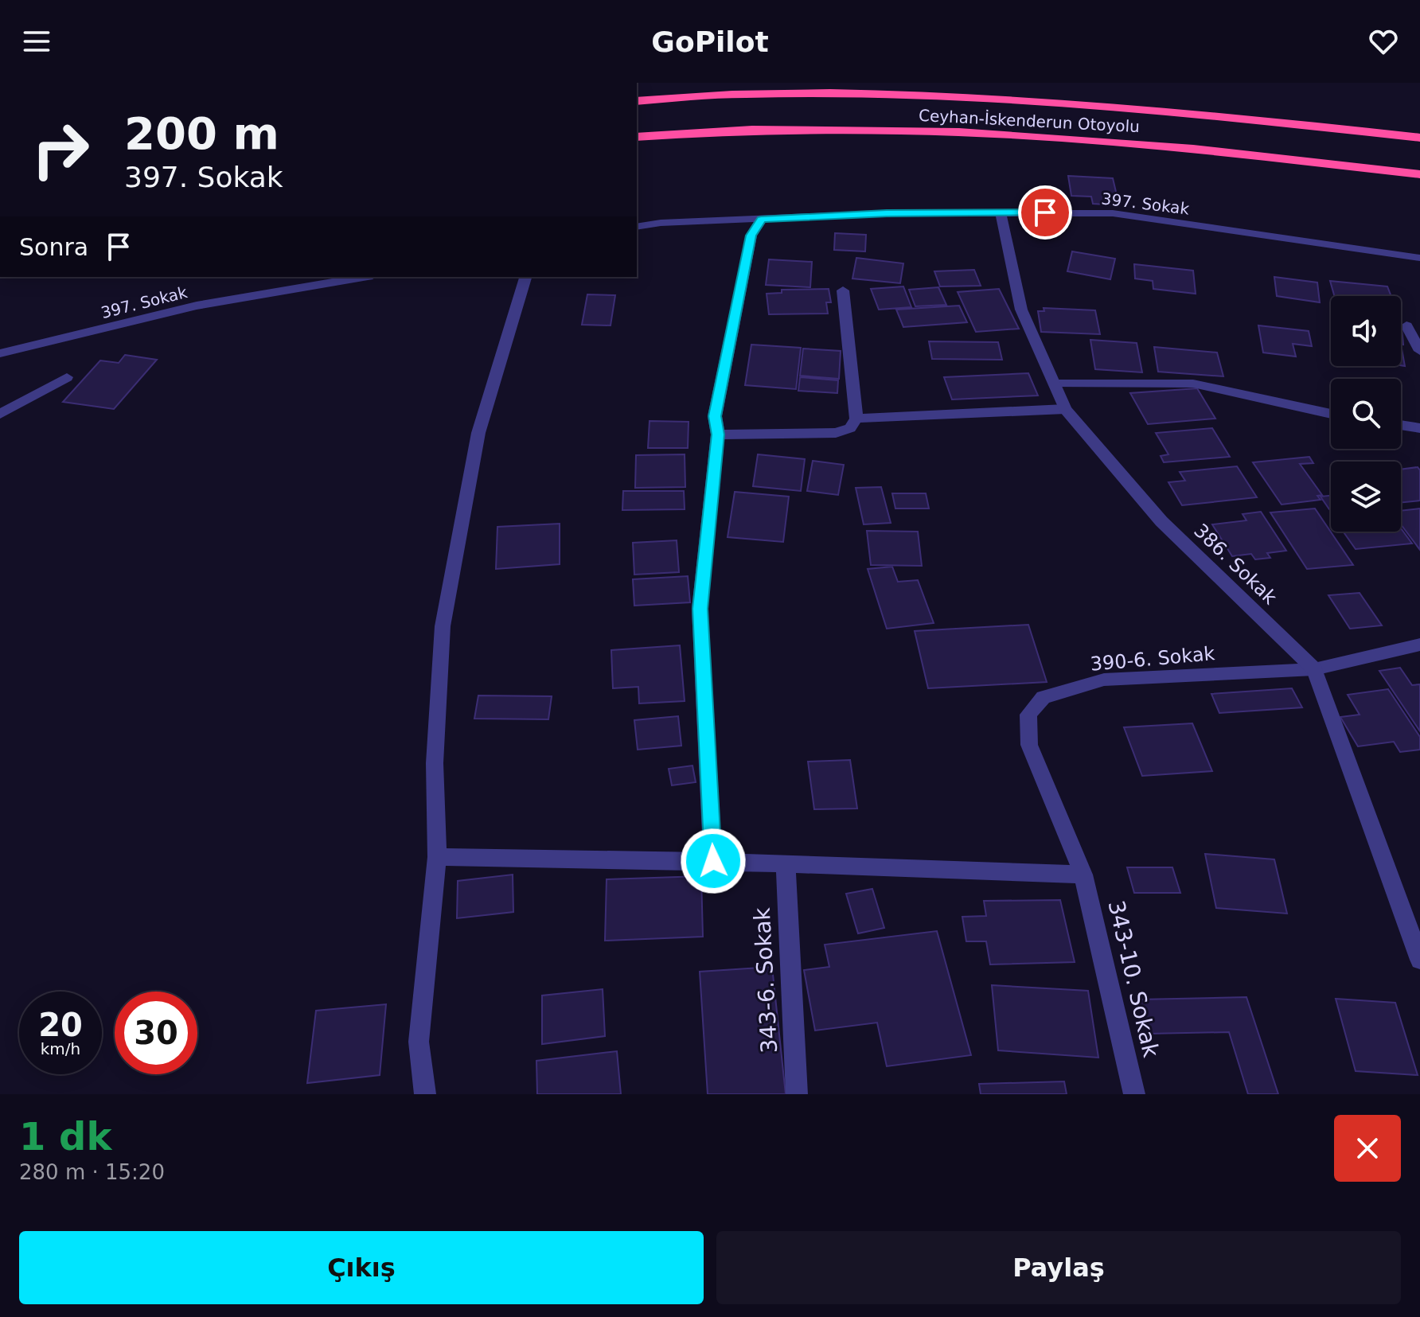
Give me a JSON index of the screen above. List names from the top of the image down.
{
  "streets": {
    "highway": ["Ceyhan-İskenderun Otoyolu"],
    "street": [
      "397. Sokak",
      "386. Sokak",
      "390-6. Sokak",
      "343-10. Sokak",
      "343-6. Sokak"
    ]
  },
  "crossings": [
    ["397. Sokak", "386. Sokak"],
    ["386. Sokak", "390-6. Sokak"],
    ["390-6. Sokak", "343-10. Sokak"]
  ],
  "page": {
    "header": "GoPilot",
    "turn": ["200 m", "397. Sokak"],
    "then": "Sonra",
    "speed": "20 km/h",
    "limit": "30",
    "heading": ["1 dk", "280 m · 15:20"],
    "buttons": ["Çıkış", "Paylaş"]
  }
}
